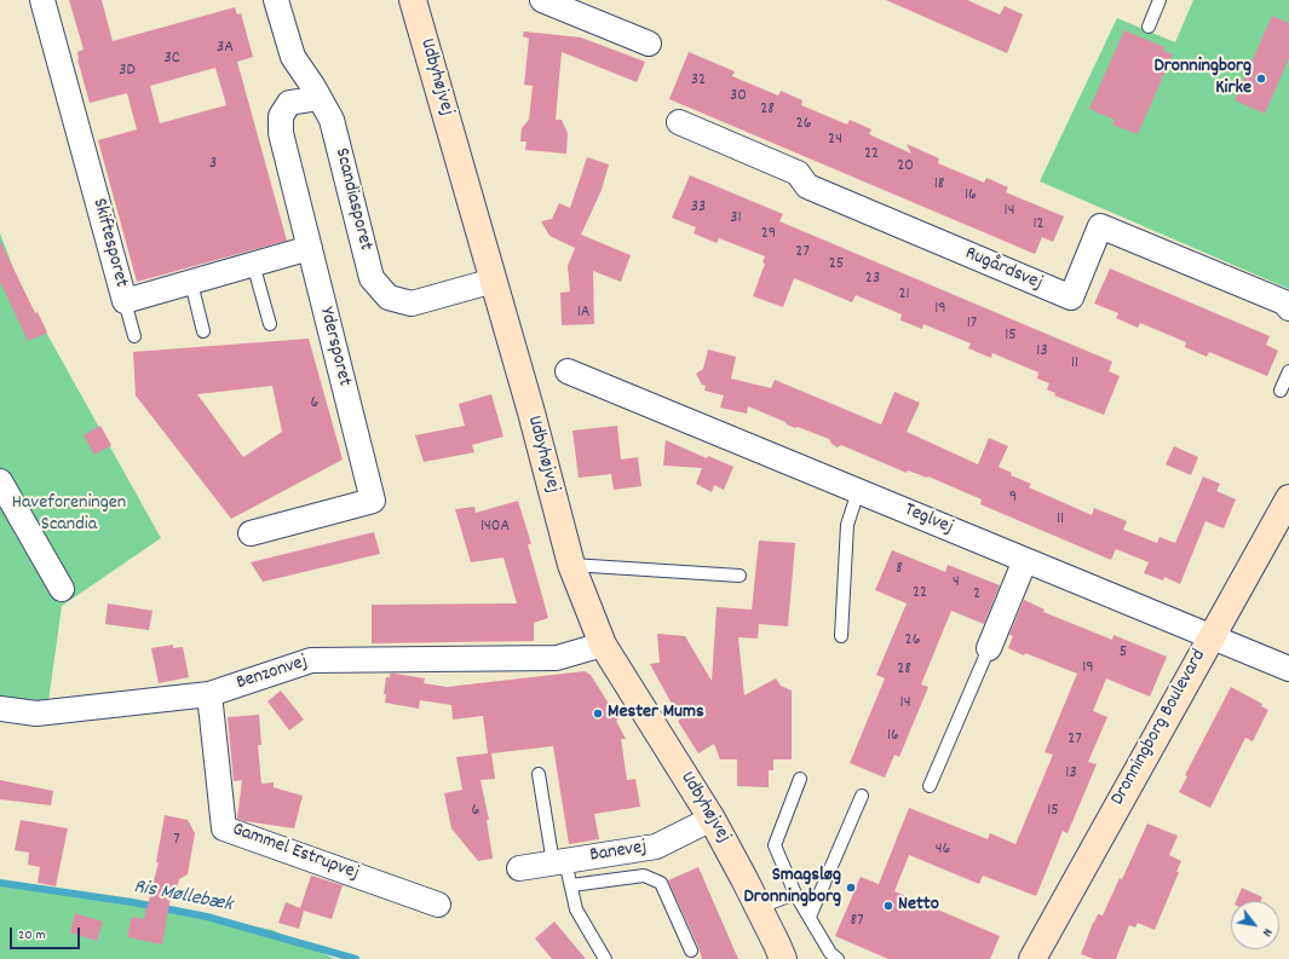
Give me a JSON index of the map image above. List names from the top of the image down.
{
  "streets": {
    "street": [
      "Udbyhøjvej",
      "Scandiasporet",
      "Skiftesporet",
      "Rugårdsvej",
      "Ydersporet",
      "Teglvej",
      "Benzonvej",
      "Dronningborg Boulevard",
      "Gammel Estrupvej",
      "Banevej"
    ]
  },
  "crossings": [
    ["Udbyhøjvej", "Scandiasporet"],
    ["Udbyhøjvej", "Benzonvej"],
    ["Udbyhøjvej", "Banevej"],
    ["Scandiasporet", "Ydersporet"],
    ["Skiftesporet", "Ydersporet"],
    ["Teglvej", "Dronningborg Boulevard"],
    ["Benzonvej", "Gammel Estrupvej"]
  ],
  "water": ["Ris Møllebæk"],
  "parks": ["Haveforeningen Scandia"],
  "places": [
    "Dronningborg Kirke",
    "Mester Mums",
    "Smagsløg Dronningborg",
    "Netto"
  ],
  "house_numbers": [
    "3A",
    "3C",
    "3D",
    "32",
    "30",
    "28",
    "26",
    "24",
    "22",
    "3",
    "20",
    "18",
    "16",
    "33",
    "14",
    "31",
    "12",
    "29",
    "27",
    "25",
    "23",
    "21",
    "19",
    "1A",
    "17",
    "15",
    "13",
    "11",
    "6",
    "9",
    "11",
    "140A",
    "8",
    "4",
    "22",
    "2",
    "26",
    "5",
    "19",
    "28",
    "14",
    "16",
    "27",
    "13",
    "6",
    "15",
    "7",
    "46",
    "87"
  ],
  "scale_bar": "20 m",
  "north": "bottom right"
}
